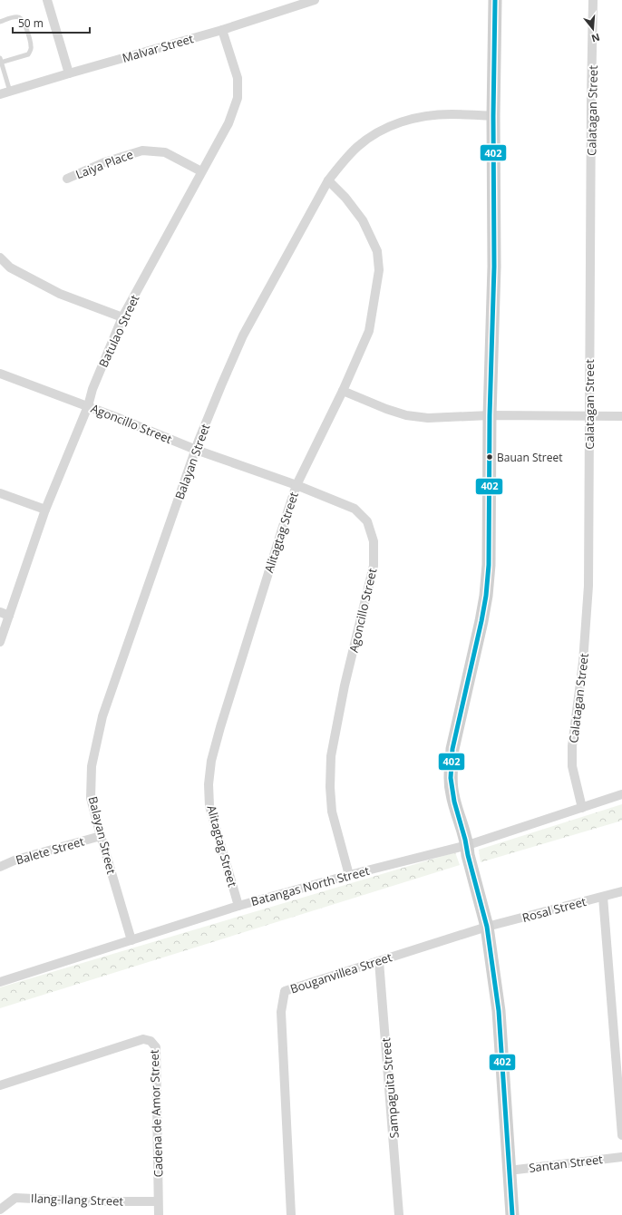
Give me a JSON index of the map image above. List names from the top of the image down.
{
  "streets": {
    "street": [
      "Malvar Street",
      "Calatagan Street",
      "Laiya Place",
      "Batulao Street",
      "Agoncillo Street",
      "Balayan Street",
      "Alitagtag Street",
      "Balete Street",
      "Batangas North Street",
      "Rosal Street",
      "Bouganvillea Street",
      "Sampaguita Street",
      "Cadena de Amor Street",
      "Santan Street",
      "Ilang-Ilang Street"
    ]
  },
  "crossings": [
    ["Malvar Street", "Batulao Street"],
    ["Calatagan Street", "Batangas North Street"],
    ["Laiya Place", "Batulao Street"],
    ["Batulao Street", "Agoncillo Street"],
    ["Agoncillo Street", "Balayan Street"],
    ["Agoncillo Street", "Alitagtag Street"],
    ["Agoncillo Street", "Batangas North Street"],
    ["Balayan Street", "Alitagtag Street"],
    ["Balayan Street", "Balete Street"],
    ["Balayan Street", "Batangas North Street"],
    ["Alitagtag Street", "Batangas North Street"],
    ["Rosal Street", "Bouganvillea Street"],
    ["Bouganvillea Street", "Sampaguita Street"],
    ["Cadena de Amor Street", "Ilang-Ilang Street"]
  ],
  "places": ["Bauan Street"],
  "lines": ["transit line 402"],
  "scale_bar": "50 m",
  "north": "bottom"
}
